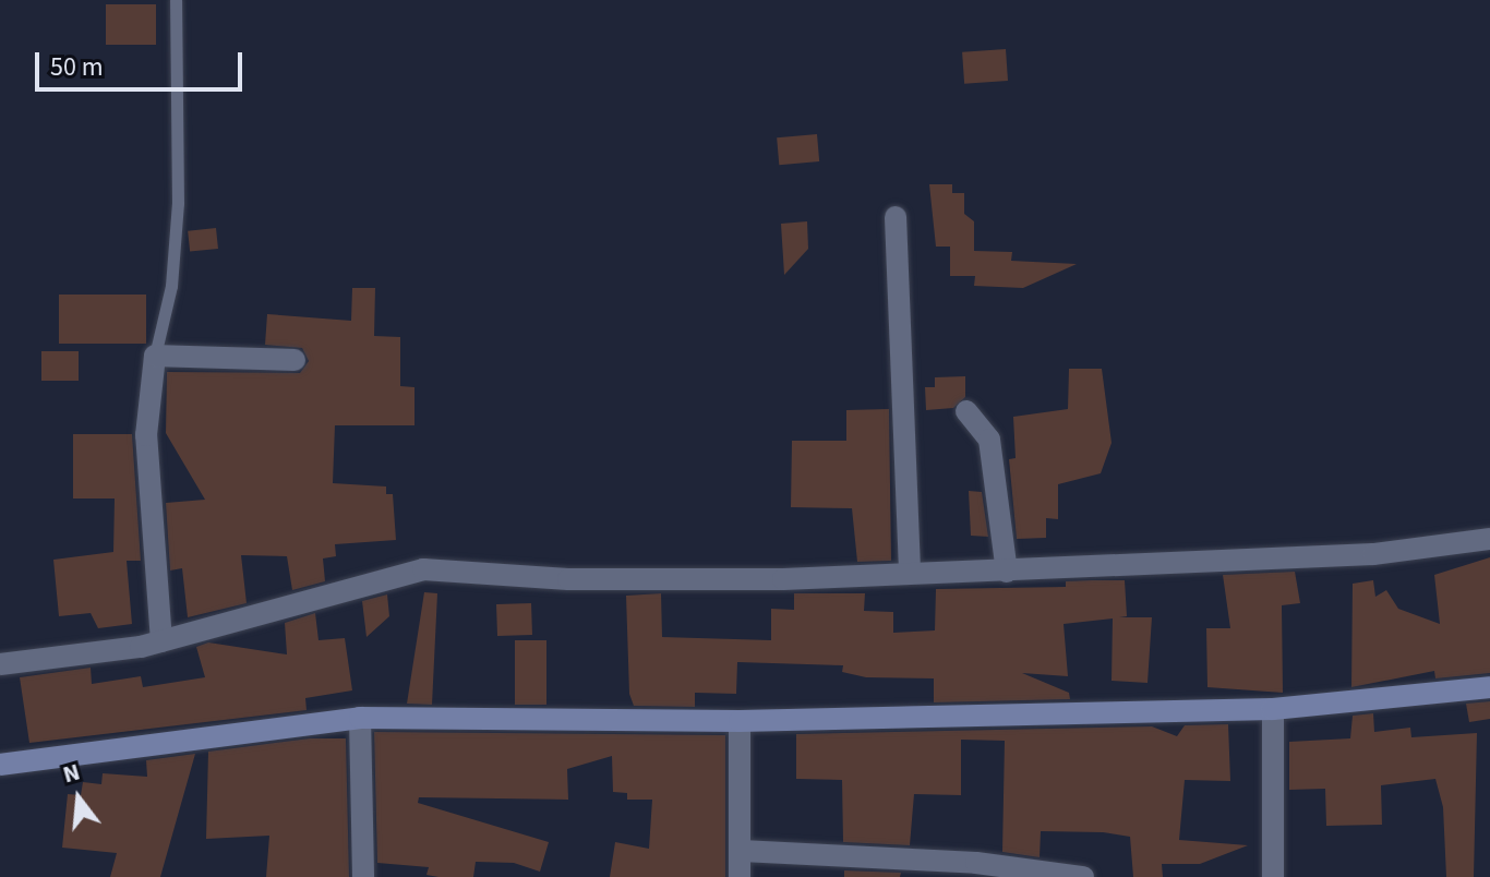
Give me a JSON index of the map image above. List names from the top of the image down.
{
  "scale_bar": "50 m",
  "north": "top"
}
